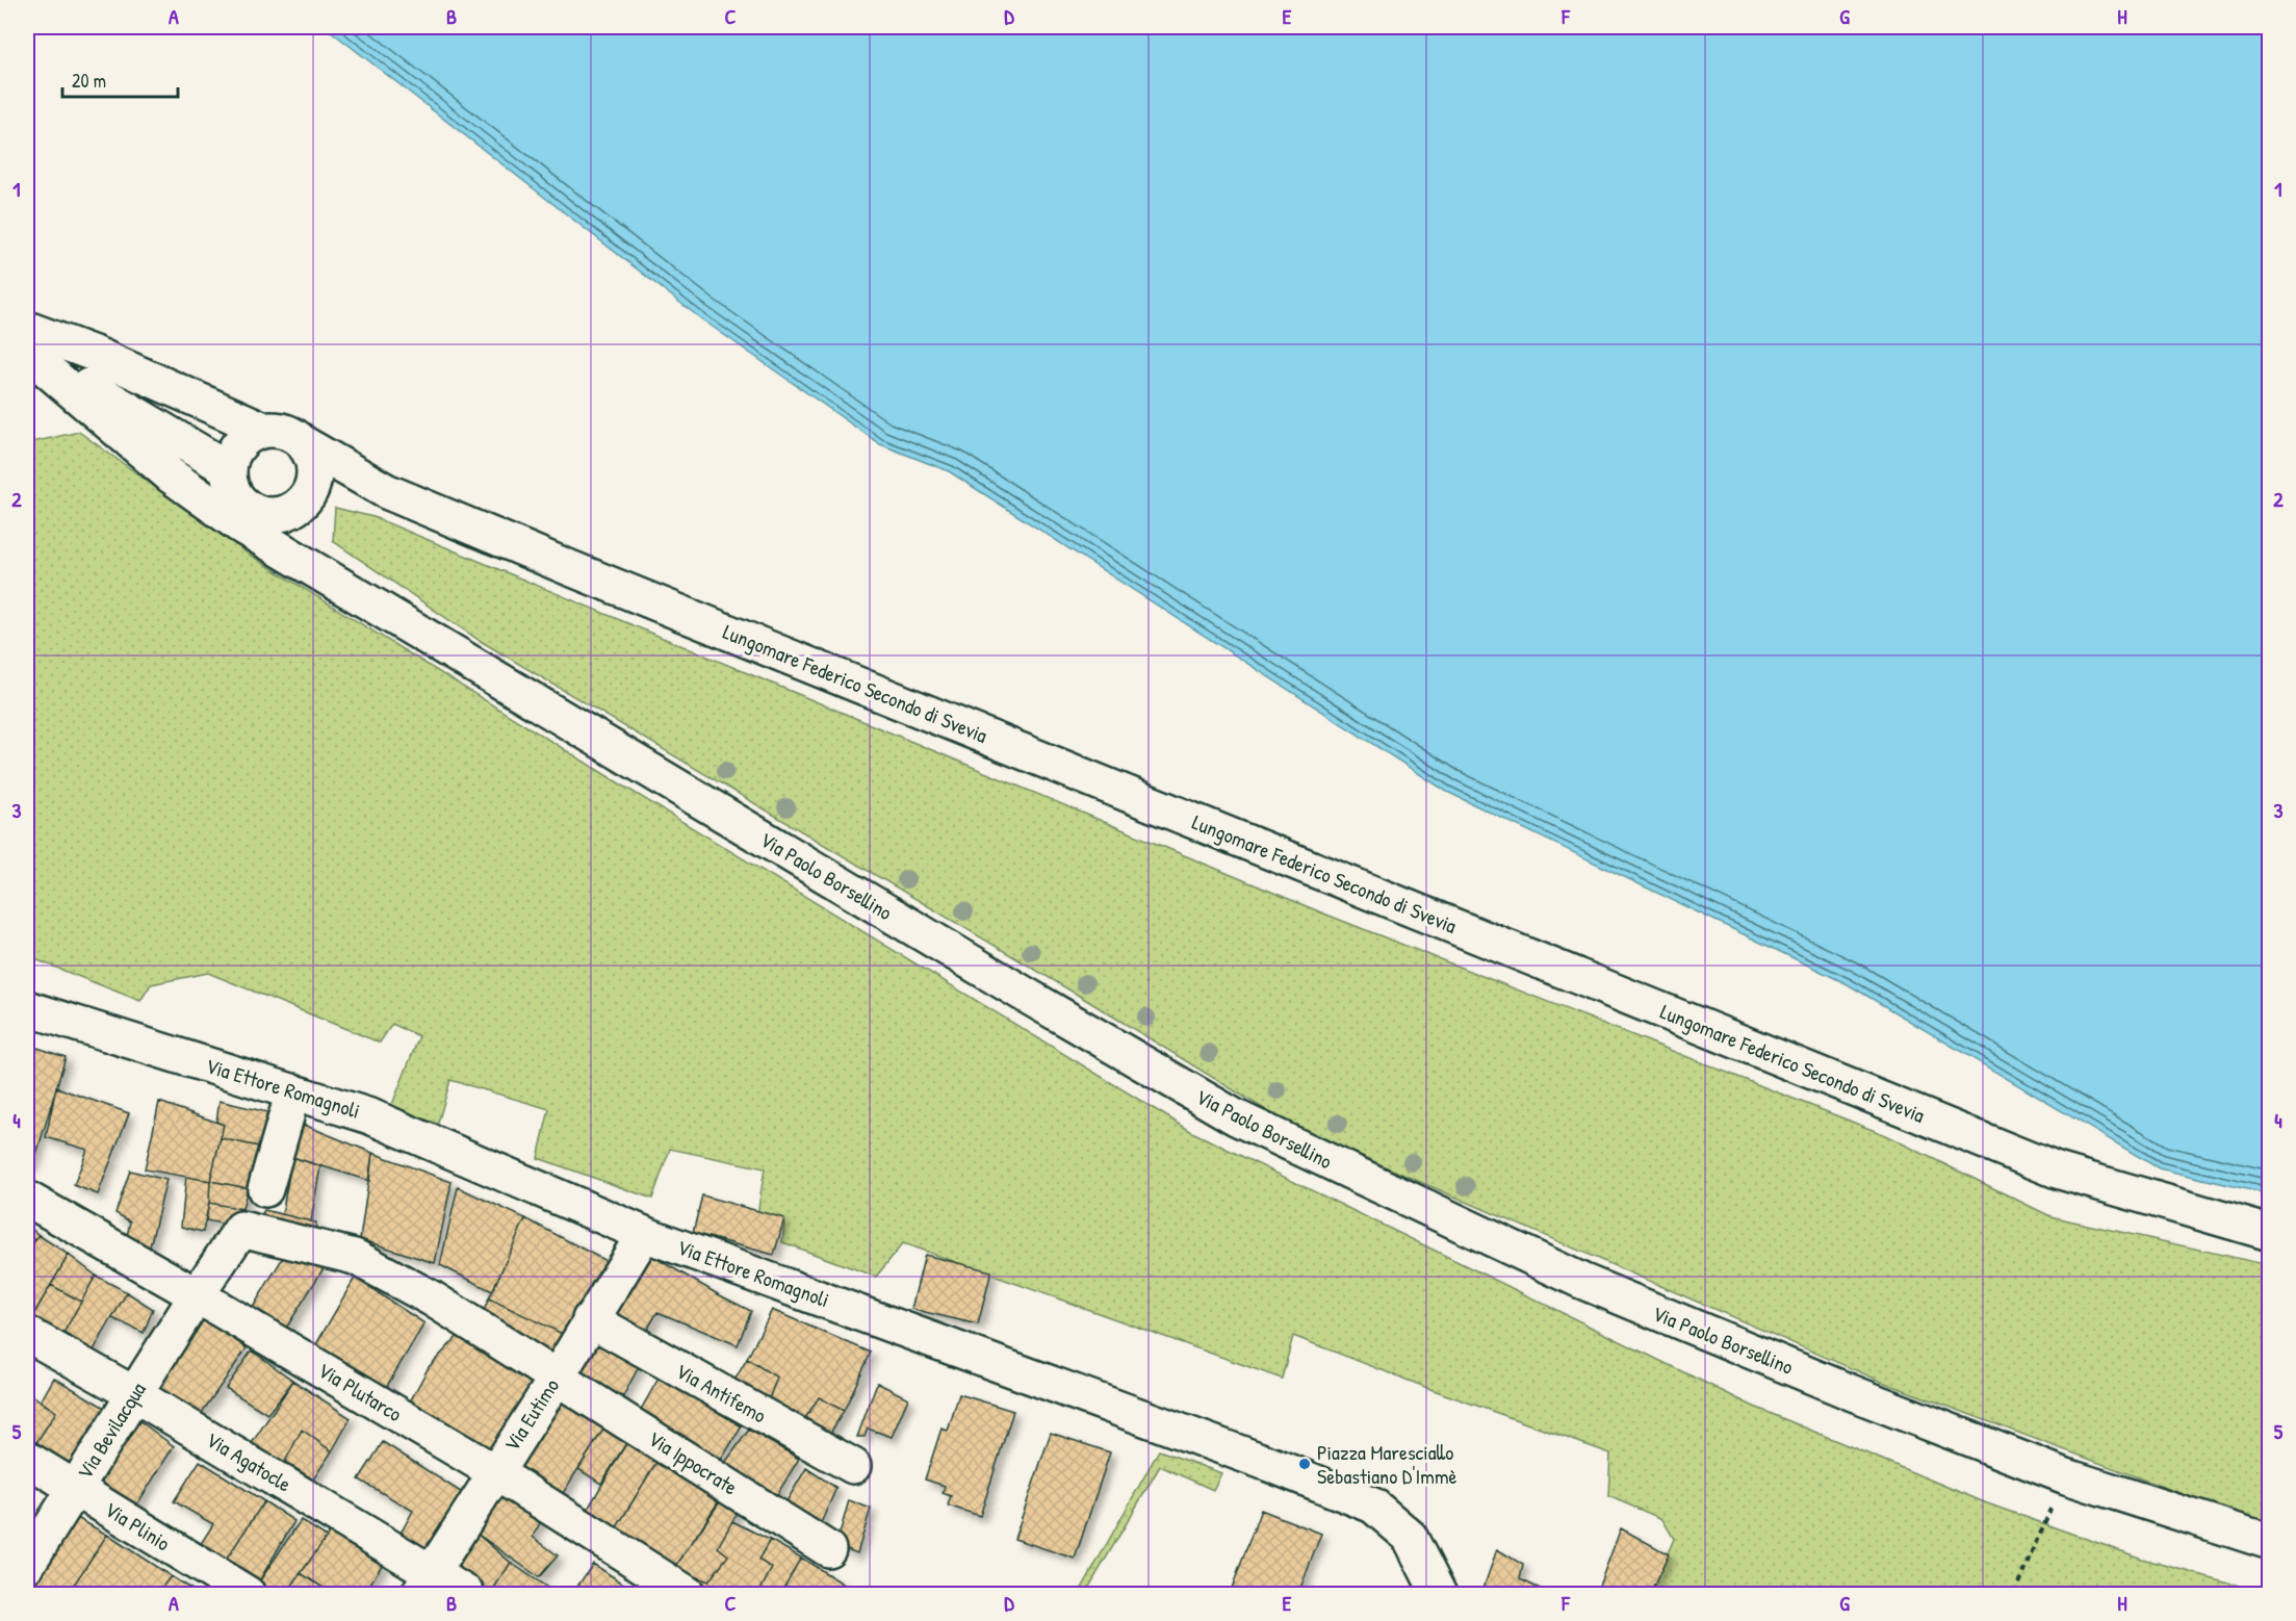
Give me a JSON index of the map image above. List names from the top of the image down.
{
  "streets": {
    "street": [
      "Lungomare Federico Secondo di Svevia",
      "Via Paolo Borsellino",
      "Via Ettore Romagnoli",
      "Via Plutarco",
      "Via Antifemo",
      "Via Eutimo",
      "Via Bevilacqua",
      "Via Agatocle",
      "Via Ippocrate",
      "Via Plinio"
    ]
  },
  "crossings": [
    ["Lungomare Federico Secondo di Svevia", "Via Paolo Borsellino"],
    ["Via Ettore Romagnoli", "Via Eutimo"],
    ["Via Plutarco", "Via Eutimo"],
    ["Via Plutarco", "Via Bevilacqua"],
    ["Via Antifemo", "Via Eutimo"],
    ["Via Eutimo", "Via Bevilacqua"],
    ["Via Eutimo", "Via Agatocle"],
    ["Via Eutimo", "Via Ippocrate"],
    ["Via Bevilacqua", "Via Agatocle"],
    ["Via Bevilacqua", "Via Ippocrate"],
    ["Via Bevilacqua", "Via Plinio"]
  ],
  "places": ["Piazza Maresciallo Sebastiano D'Immè"],
  "scale_bar": "20 m",
  "grid": {
    "columns": [
      "A",
      "B",
      "C",
      "D",
      "E",
      "F",
      "G",
      "H"
    ],
    "rows": [
      "1",
      "2",
      "3",
      "4",
      "5"
    ]
  }
}
